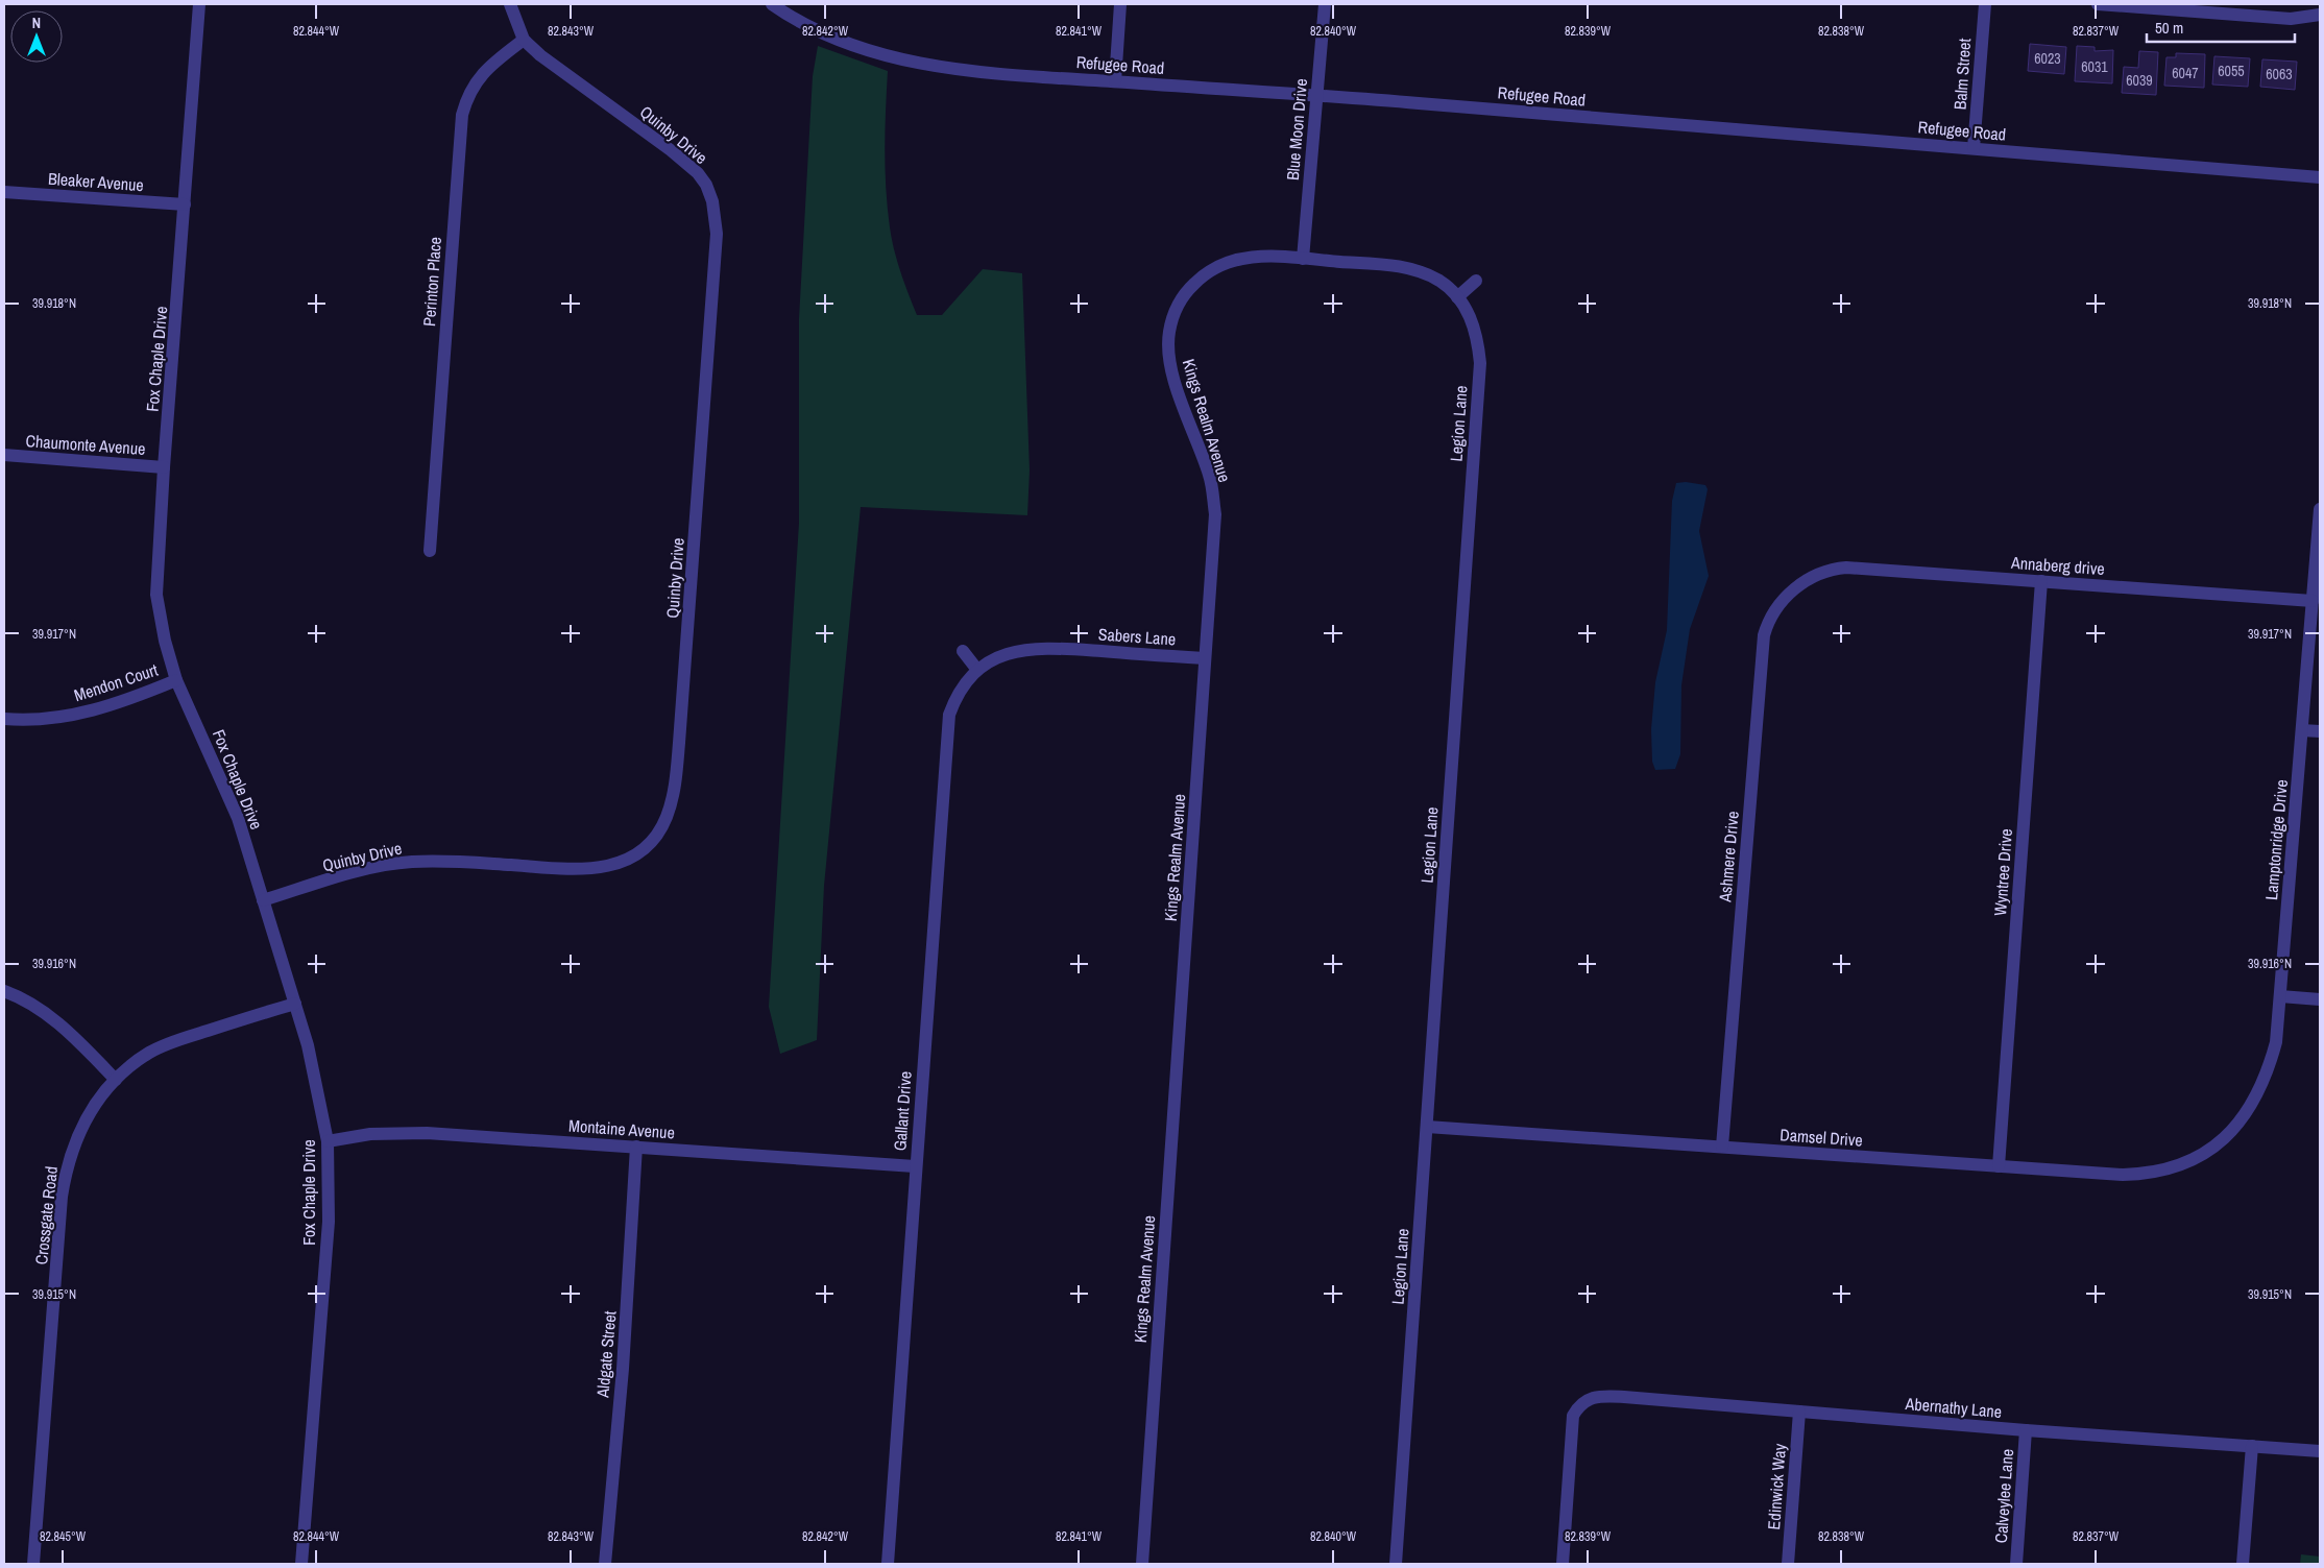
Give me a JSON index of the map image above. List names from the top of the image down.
{
  "streets": {
    "street": [
      "Refugee Road",
      "Balm Street",
      "Blue Moon Drive",
      "Quinby Drive",
      "Bleaker Avenue",
      "Perinton Place",
      "Fox Chaple Drive",
      "Kings Realm Avenue",
      "Legion Lane",
      "Chaumonte Avenue",
      "Annaberg drive",
      "Sabers Lane",
      "Mendon Court",
      "Lamptonridge Drive",
      "Ashmere Drive",
      "Wyntree Drive",
      "Gallant Drive",
      "Montaine Avenue",
      "Damsel Drive",
      "Crossgate Road",
      "Aldgate Street",
      "Abernathy Lane",
      "Edinwick Way",
      "Calveylee Lane"
    ]
  },
  "crossings": [
    ["Refugee Road", "Balm Street"],
    ["Refugee Road", "Blue Moon Drive"],
    ["Blue Moon Drive", "Kings Realm Avenue"],
    ["Blue Moon Drive", "Legion Lane"],
    ["Quinby Drive", "Perinton Place"],
    ["Quinby Drive", "Fox Chaple Drive"],
    ["Bleaker Avenue", "Fox Chaple Drive"],
    ["Fox Chaple Drive", "Chaumonte Avenue"],
    ["Fox Chaple Drive", "Mendon Court"],
    ["Fox Chaple Drive", "Montaine Avenue"],
    ["Fox Chaple Drive", "Crossgate Road"],
    ["Kings Realm Avenue", "Legion Lane"],
    ["Kings Realm Avenue", "Sabers Lane"],
    ["Legion Lane", "Damsel Drive"],
    ["Annaberg drive", "Lamptonridge Drive"],
    ["Annaberg drive", "Ashmere Drive"],
    ["Annaberg drive", "Wyntree Drive"],
    ["Sabers Lane", "Gallant Drive"],
    ["Lamptonridge Drive", "Damsel Drive"],
    ["Ashmere Drive", "Damsel Drive"],
    ["Wyntree Drive", "Damsel Drive"],
    ["Gallant Drive", "Montaine Avenue"],
    ["Montaine Avenue", "Aldgate Street"],
    ["Abernathy Lane", "Edinwick Way"],
    ["Abernathy Lane", "Calveylee Lane"]
  ],
  "house_numbers": [
    "6023",
    "6031",
    "6055",
    "6047",
    "6063",
    "6039"
  ],
  "scale_bar": "50 m",
  "north": "top",
  "coordinates": [
    "82.844°W",
    "82.843°W",
    "82.842°W",
    "82.841°W",
    "82.840°W",
    "82.839°W",
    "82.838°W",
    "82.837°W",
    "39.918°N",
    "39.917°N",
    "39.916°N",
    "39.915°N",
    "82.845°W"
  ]
}
